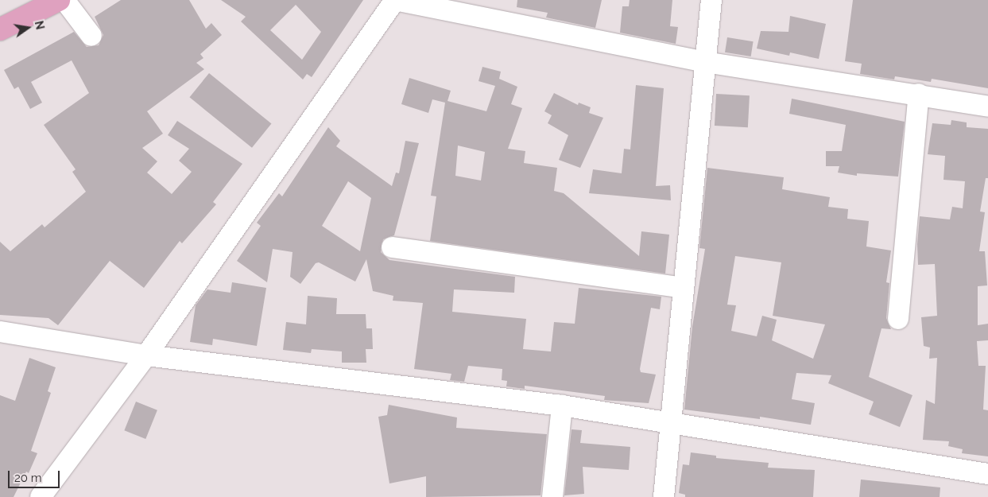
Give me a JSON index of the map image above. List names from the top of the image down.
{
  "scale_bar": "20 m",
  "north": "right"
}
